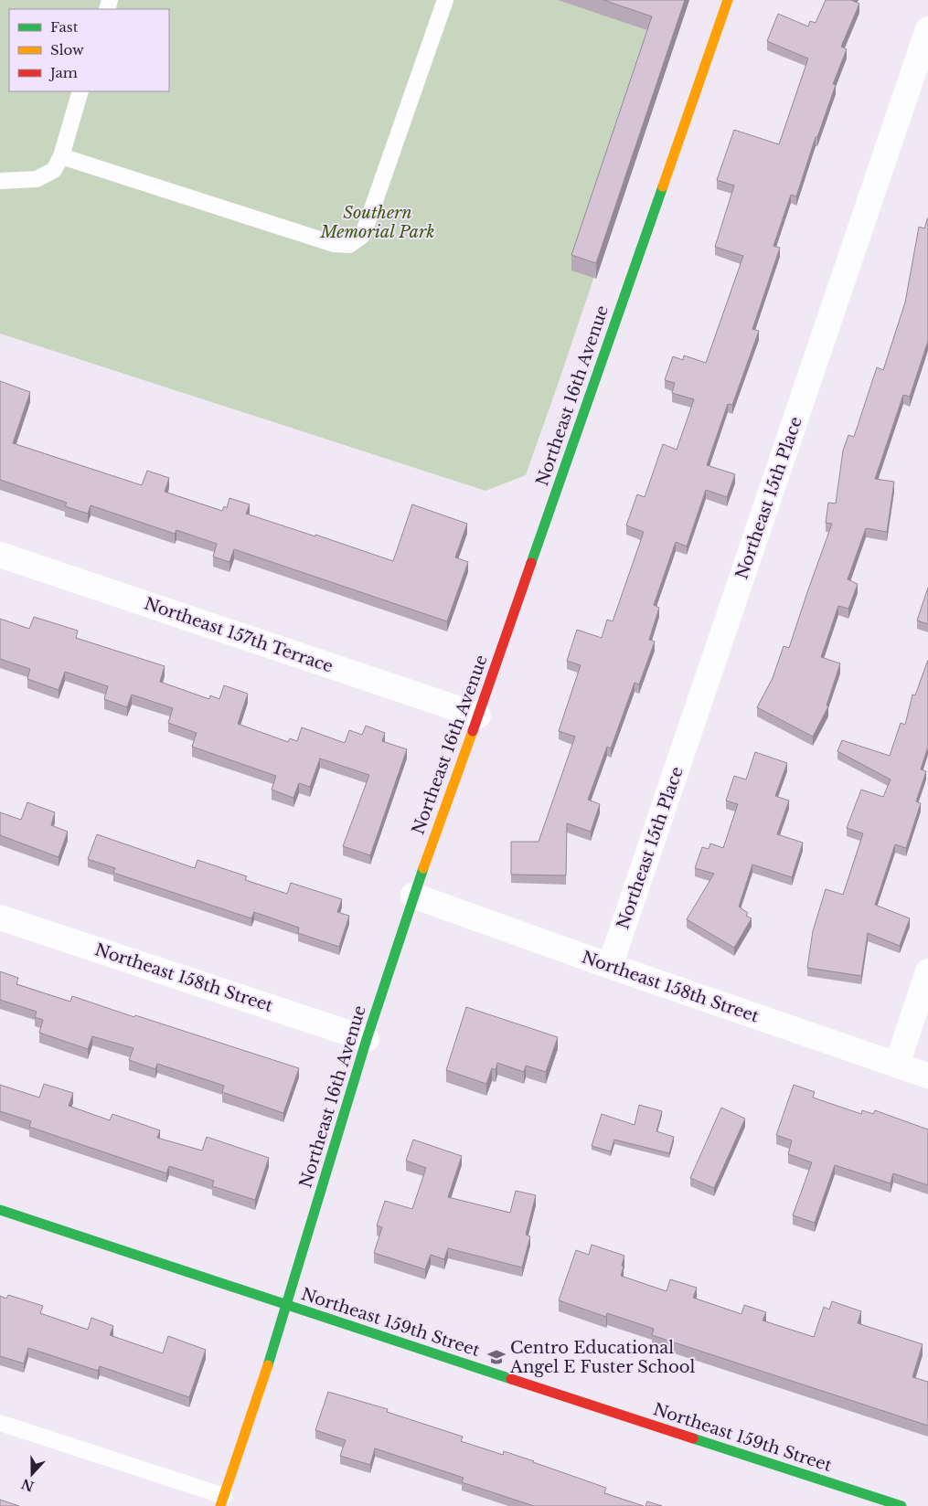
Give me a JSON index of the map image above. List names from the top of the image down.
{
  "streets": {
    "street": [
      "Northeast 16th Avenue",
      "Northeast 15th Place",
      "Northeast 157th Terrace",
      "Northeast 158th Street",
      "Northeast 159th Street"
    ]
  },
  "crossings": [
    ["Northeast 16th Avenue", "Northeast 157th Terrace"],
    ["Northeast 16th Avenue", "Northeast 158th Street"],
    ["Northeast 16th Avenue", "Northeast 159th Street"],
    ["Northeast 15th Place", "Northeast 158th Street"]
  ],
  "parks": ["Southern Memorial Park"],
  "places": {
    "school or university": ["Centro Educational Angel E Fuster School"]
  },
  "legend": ["Fast", "Slow", "Jam"],
  "north": "bottom"
}
